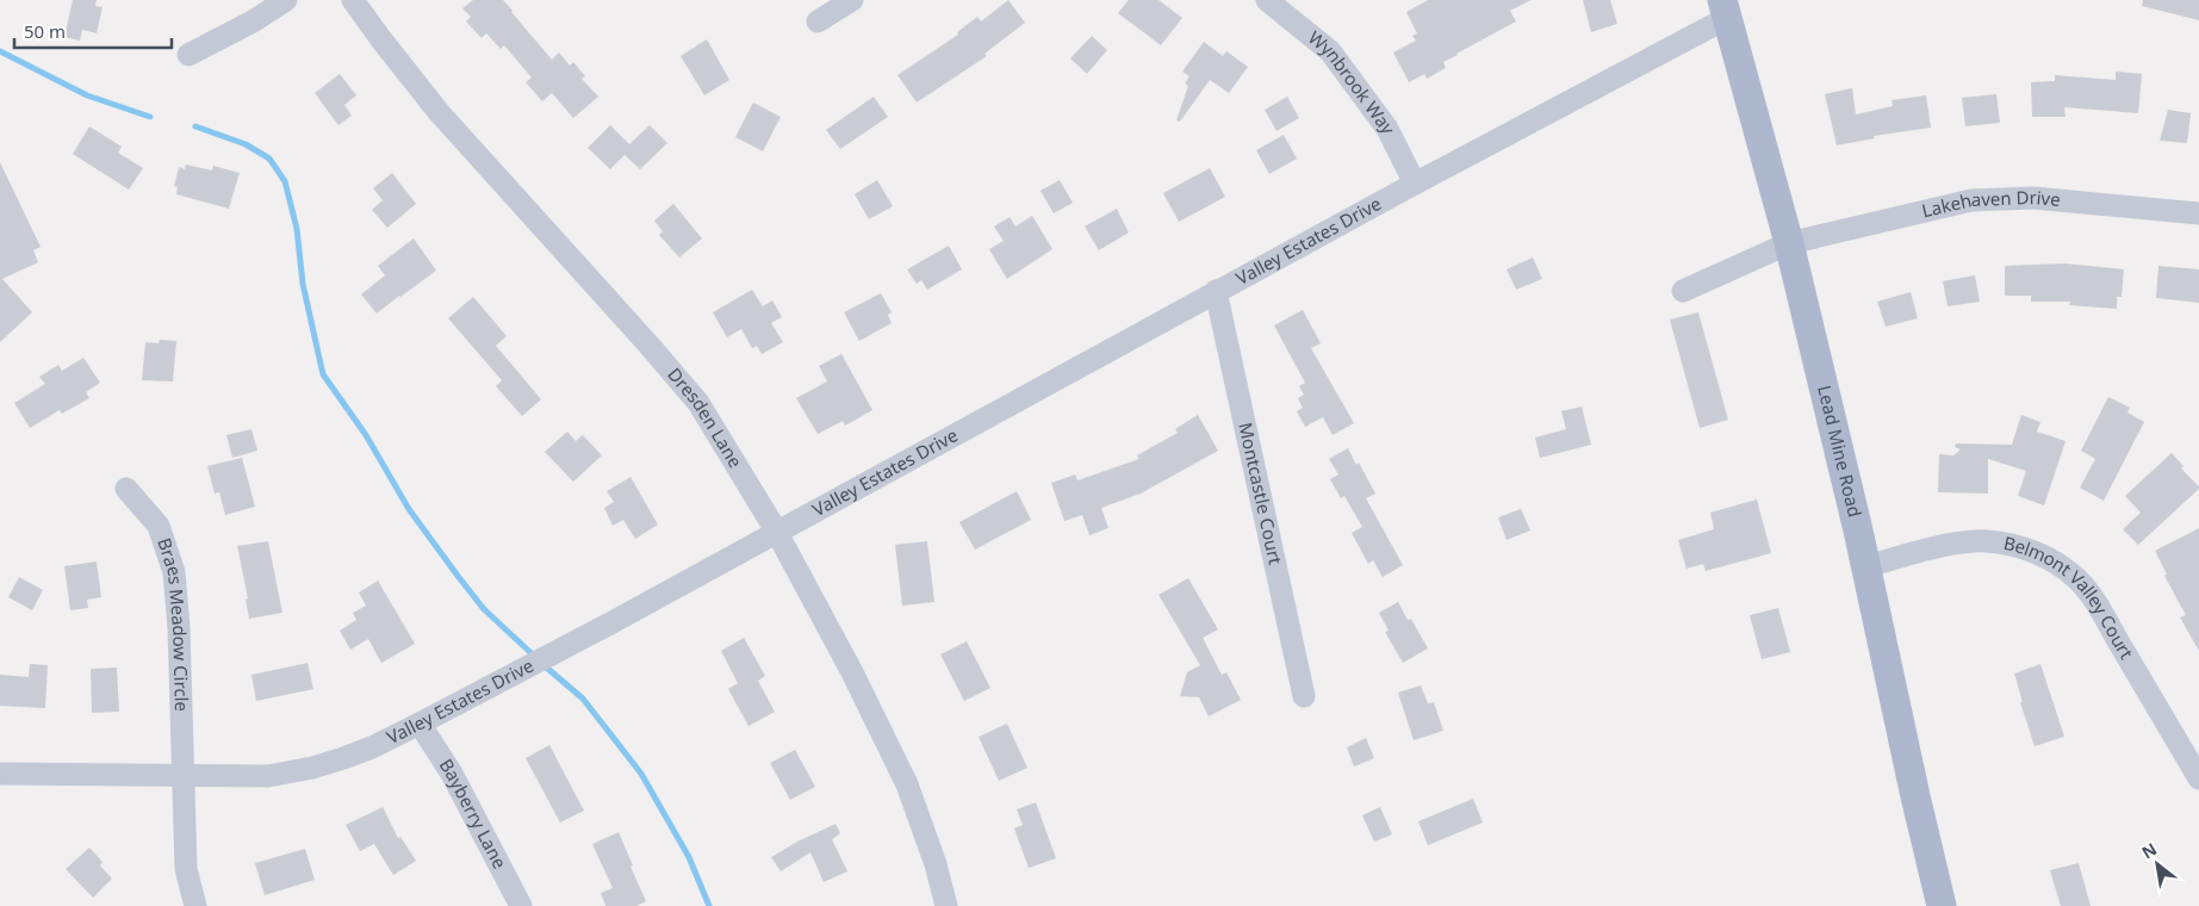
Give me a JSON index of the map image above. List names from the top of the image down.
{
  "streets": {
    "main road": ["Lead Mine Road"],
    "street": [
      "Wynbrook Way",
      "Lakehaven Drive",
      "Valley Estates Drive",
      "Dresden Lane",
      "Montcastle Court",
      "Belmont Valley Court",
      "Braes Meadow Circle",
      "Bayberry Lane"
    ]
  },
  "crossings": [
    ["Wynbrook Way", "Valley Estates Drive"],
    ["Lakehaven Drive", "Lead Mine Road"],
    ["Valley Estates Drive", "Dresden Lane"],
    ["Valley Estates Drive", "Lead Mine Road"],
    ["Valley Estates Drive", "Montcastle Court"],
    ["Valley Estates Drive", "Braes Meadow Circle"],
    ["Valley Estates Drive", "Bayberry Lane"],
    ["Lead Mine Road", "Belmont Valley Court"]
  ],
  "scale_bar": "50 m",
  "north": "top left"
}
